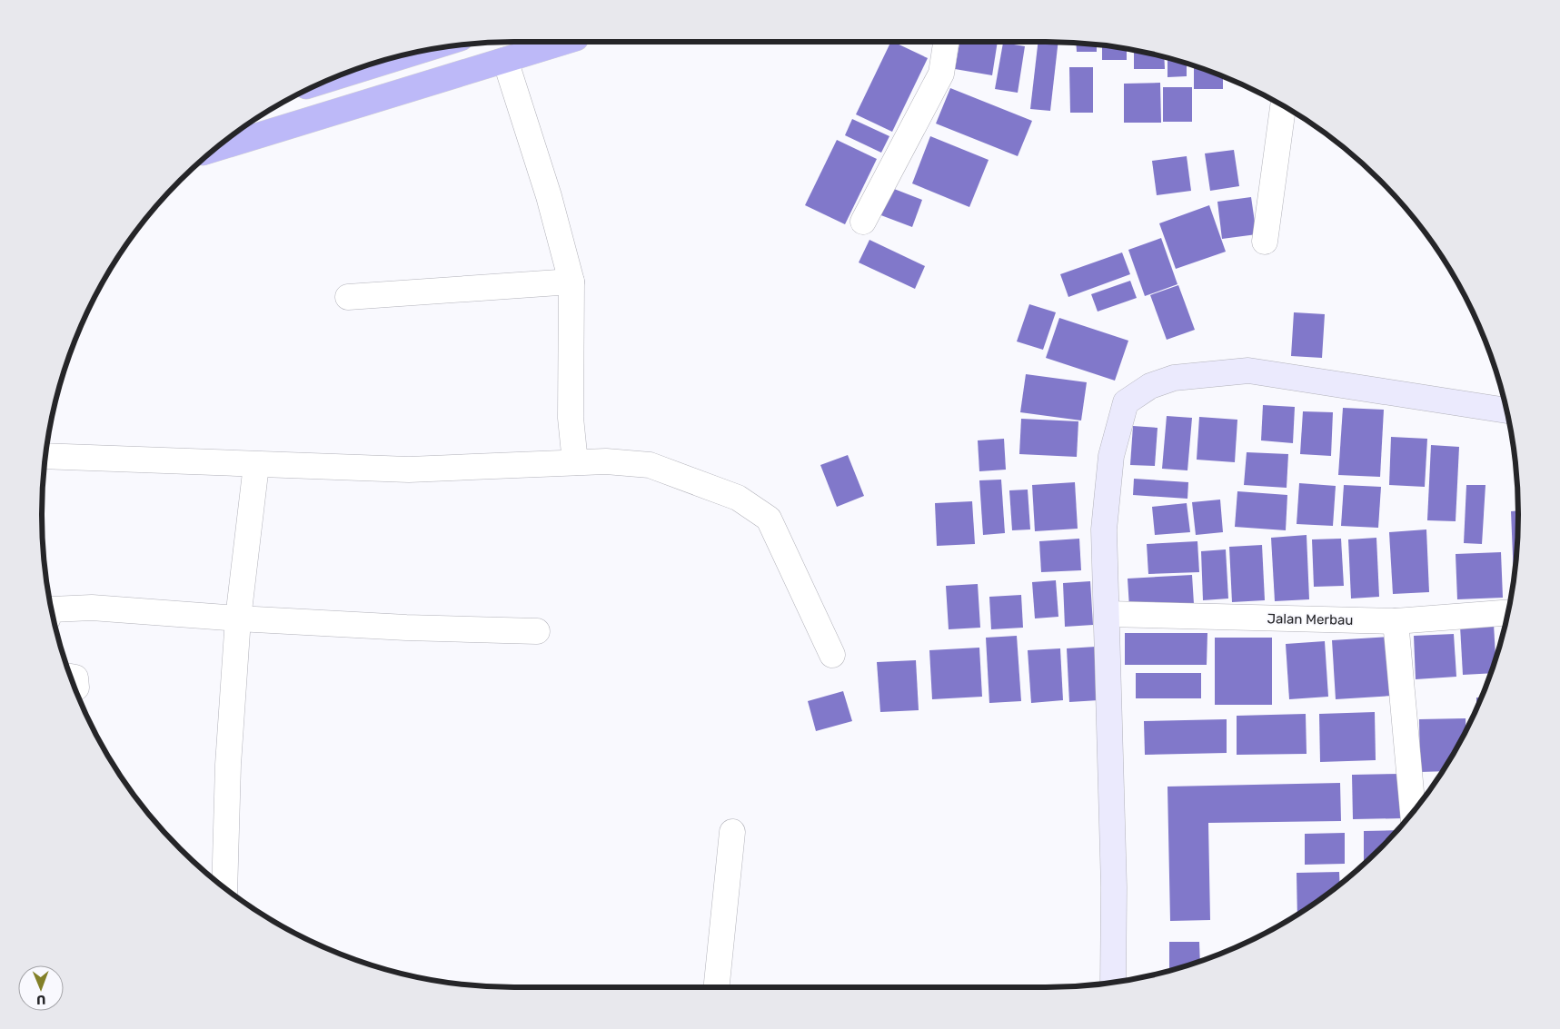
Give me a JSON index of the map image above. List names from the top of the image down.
{
  "streets": {
    "street": ["Jalan Merbau"]
  },
  "north": "bottom"
}
